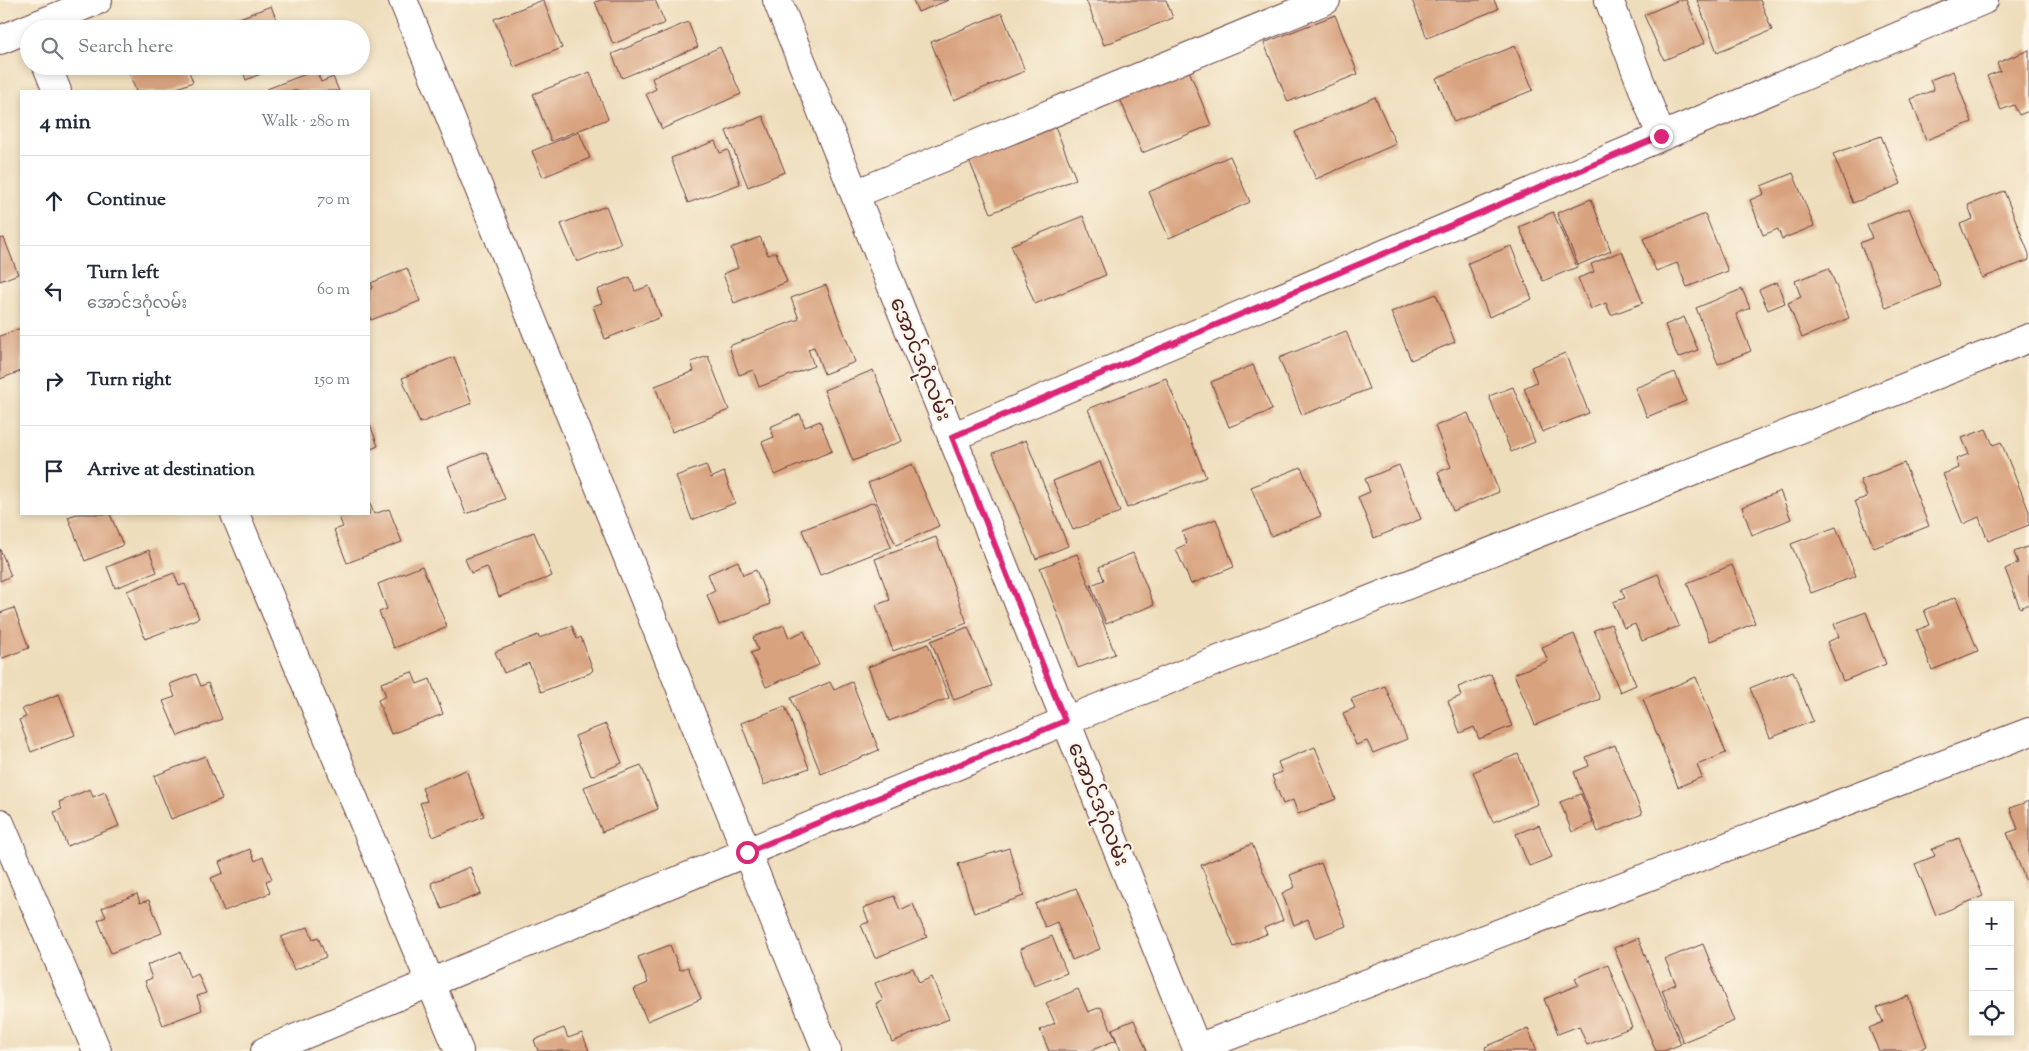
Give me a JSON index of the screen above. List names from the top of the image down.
{
  "streets": {
    "street": ["အောင်ဒဂုံလမ်း"]
  },
  "page": {
    "search": "Search here",
    "heading": ["4 min", "Walk · 280 m"],
    "list": [
      ["Continue", "70 m"],
      ["Turn left", "အောင်ဒဂုံလမ်း", "60 m"],
      ["Turn right", "150 m"],
      "Arrive at destination"
    ],
    "map_buttons": ["+", "−"]
  }
}
